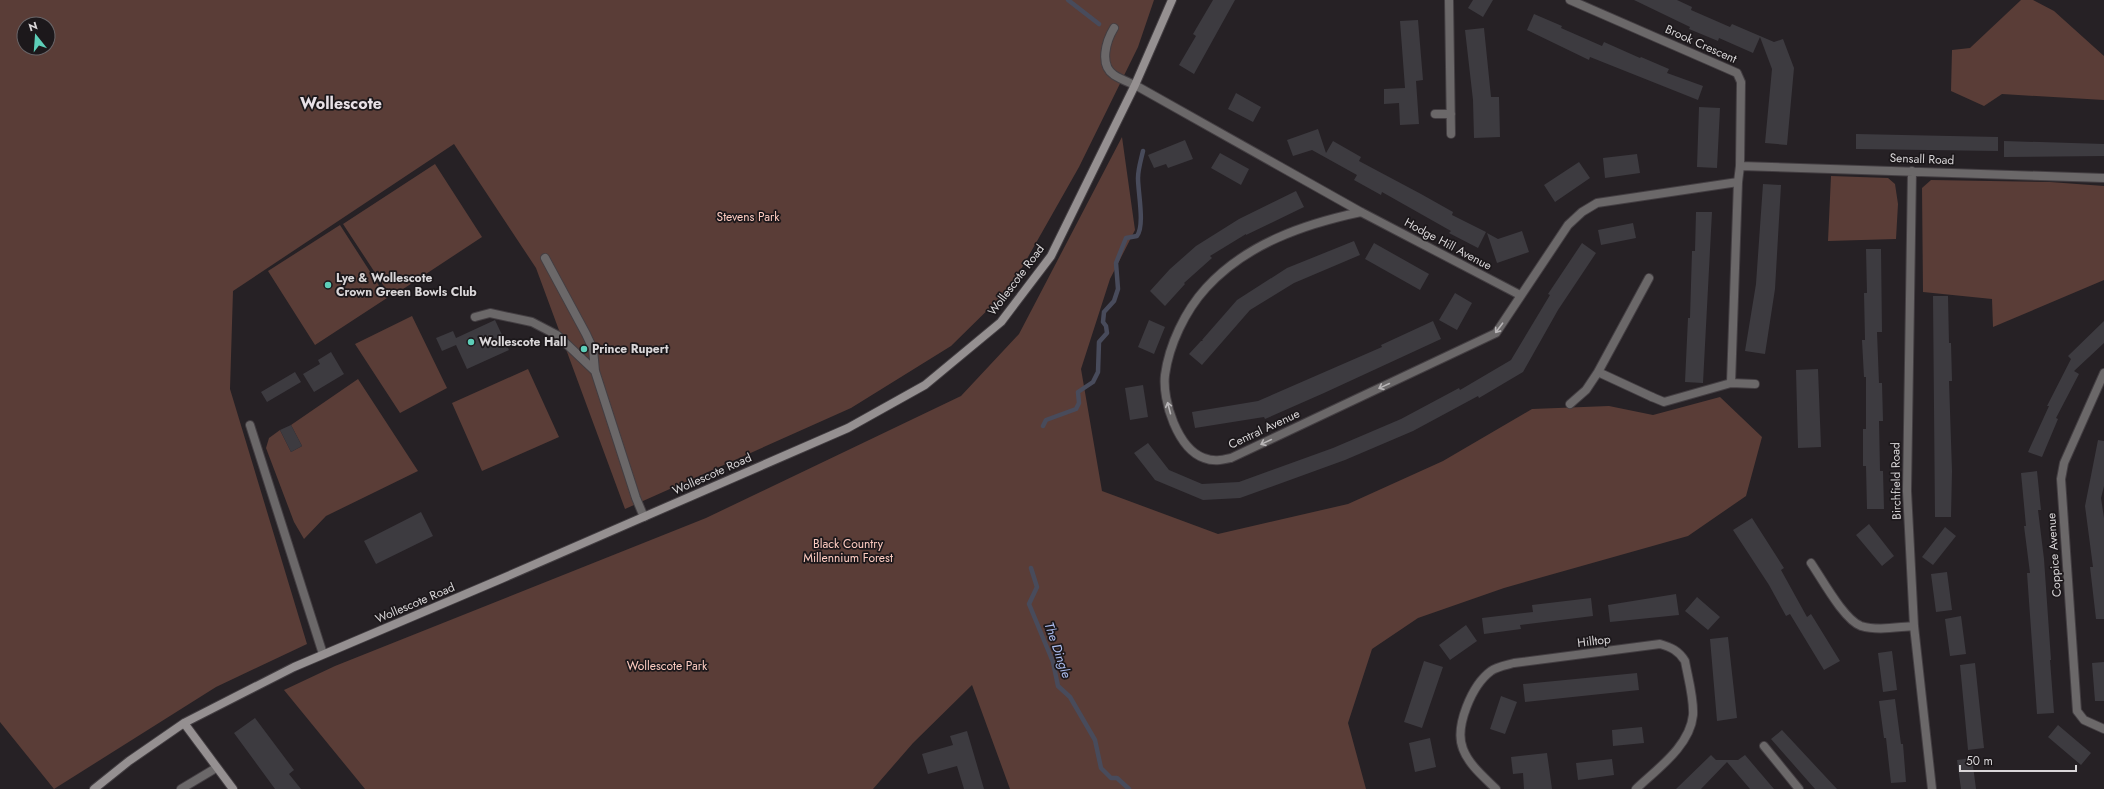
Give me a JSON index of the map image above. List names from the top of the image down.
{
  "streets": {
    "street": [
      "Brook Crescent",
      "Sensall Road",
      "Hodge Hill Avenue",
      "Wollescote Road",
      "Central Avenue",
      "Birchfield Road",
      "Coppice Avenue",
      "Hilltop"
    ]
  },
  "crossings": [
    ["Brook Crescent", "Sensall Road"],
    ["Sensall Road", "Birchfield Road"],
    ["Hodge Hill Avenue", "Wollescote Road"],
    ["Hodge Hill Avenue", "Central Avenue"]
  ],
  "districts": ["Wollescote"],
  "water": ["The Dingle"],
  "parks": ["Stevens Park", "Black Country Millennium Forest", "Wollescote Park"],
  "places": ["Lye & Wollescote Crown Green Bowls Club", "Wollescote Hall", "Prince Rupert"],
  "scale_bar": "50 m",
  "north": "top"
}
